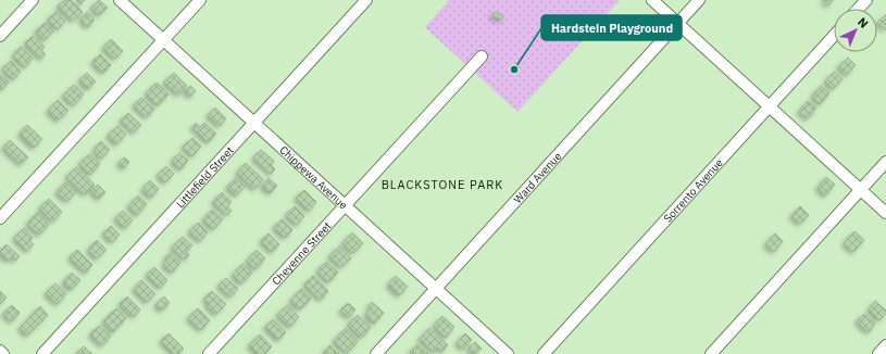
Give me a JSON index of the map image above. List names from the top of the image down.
{
  "streets": {
    "street": [
      "Littlefield Street",
      "Chippewa Avenue",
      "Ward Avenue",
      "Sorrento Avenue",
      "Cheyenne Street"
    ]
  },
  "crossings": [
    ["Littlefield Street", "Chippewa Avenue"],
    ["Chippewa Avenue", "Ward Avenue"],
    ["Chippewa Avenue", "Cheyenne Street"]
  ],
  "districts": ["BLACKSTONE PARK"],
  "places": ["Hardstein Playground"],
  "north": "top right"
}
